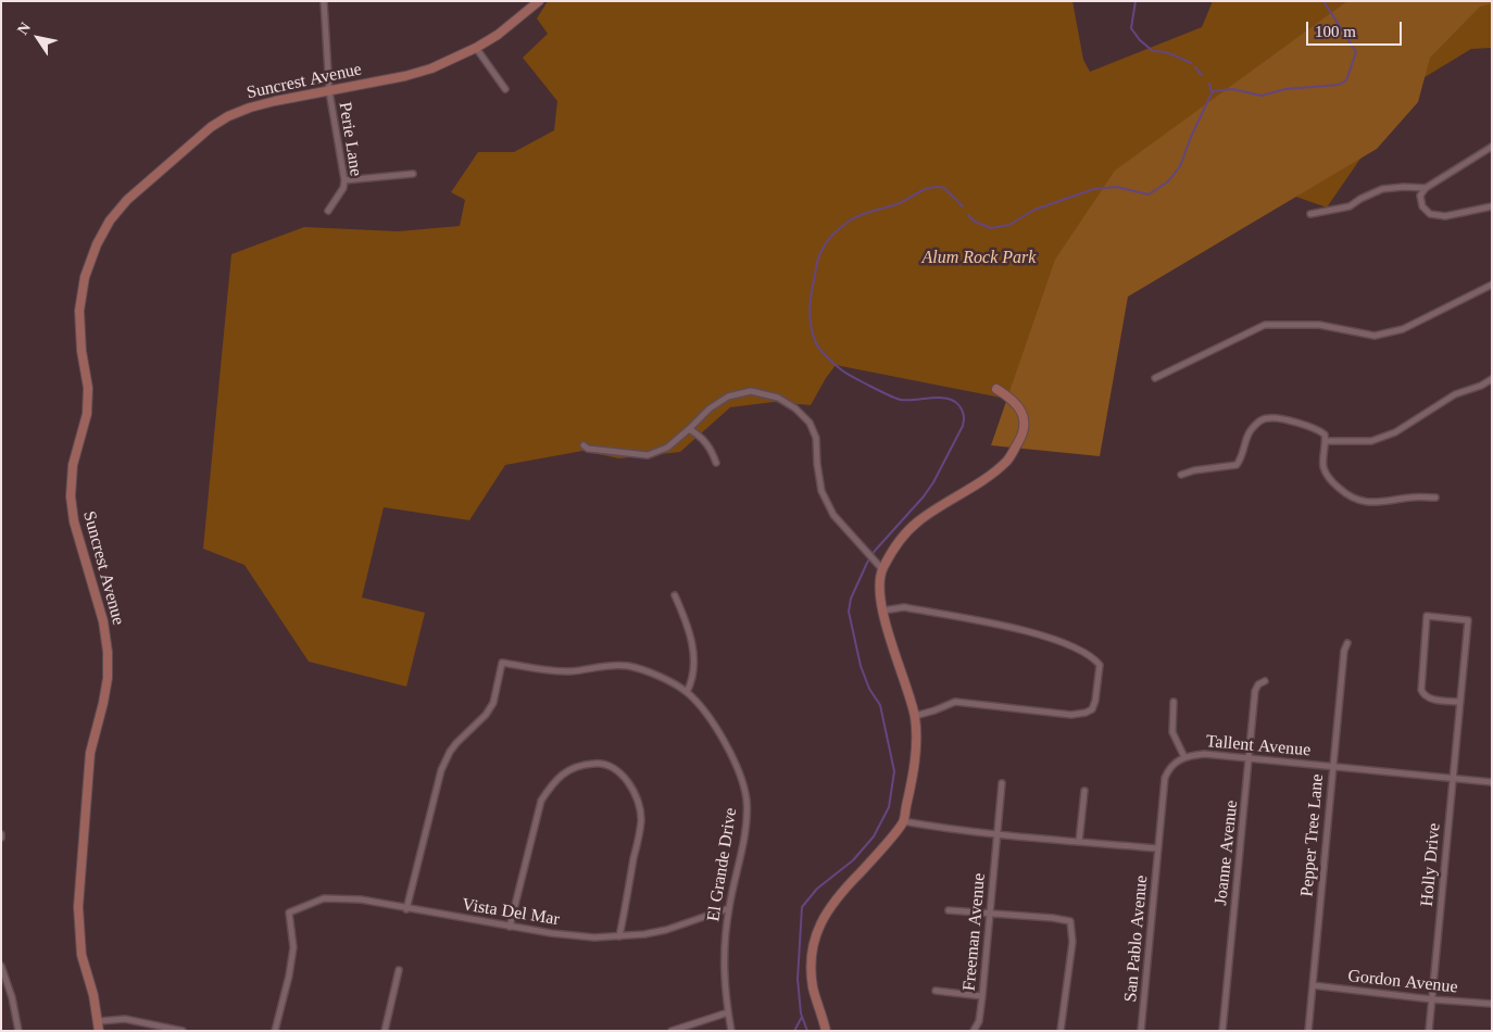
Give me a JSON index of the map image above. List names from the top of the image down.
{
  "streets": {
    "street": [
      "Suncrest Avenue",
      "Perie Lane",
      "Tallent Avenue",
      "Pepper Tree Lane",
      "Joanne Avenue",
      "El Grande Drive",
      "Holly Drive",
      "Vista Del Mar",
      "Freeman Avenue",
      "San Pablo Avenue",
      "Gordon Avenue"
    ]
  },
  "crossings": [
    ["Suncrest Avenue", "Perie Lane"],
    ["Tallent Avenue", "Pepper Tree Lane"],
    ["Tallent Avenue", "Joanne Avenue"],
    ["Tallent Avenue", "Holly Drive"],
    ["Tallent Avenue", "San Pablo Avenue"],
    ["Pepper Tree Lane", "Gordon Avenue"],
    ["El Grande Drive", "Vista Del Mar"],
    ["Holly Drive", "Gordon Avenue"]
  ],
  "parks": ["Alum Rock Park"],
  "scale_bar": "100 m",
  "north": "top left"
}
